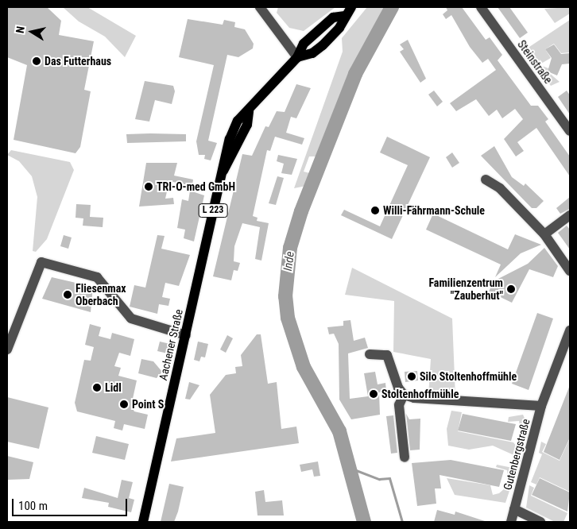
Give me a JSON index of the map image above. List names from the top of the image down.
{
  "streets": {
    "main road": ["L 223", "Aachener Straße"],
    "street": ["Steinstraße", "Gutenbergstraße"]
  },
  "crossings": [
    ["L 223", "Aachener Straße"]
  ],
  "water": ["Inde"],
  "places": [
    "Das Futterhaus",
    "TRI-O-med GmbH",
    "Willi-Fährmann-Schule",
    "Familienzentrum \"Zauberhut\"",
    "Fliesenmax Oberbach",
    "Silo Stoltenhoffmühle",
    "Lidl",
    "Stoltenhoffmühle",
    "Point S"
  ],
  "scale_bar": "100 m",
  "north": "left"
}
